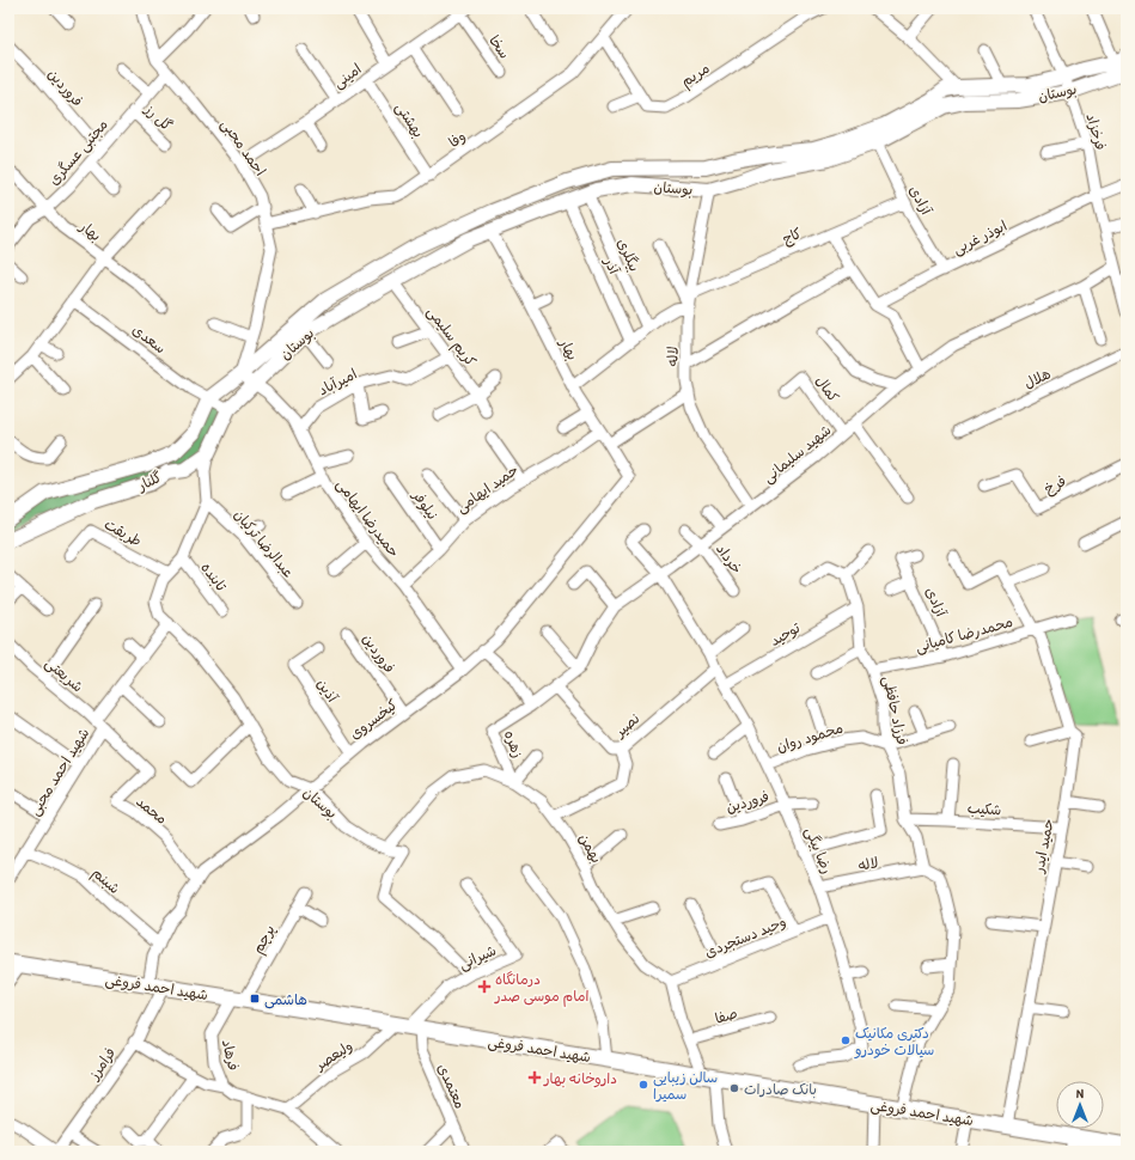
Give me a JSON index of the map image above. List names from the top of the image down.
{
  "streets": {
    "main road": ["شهید احمد فروغی"],
    "street": [
      "سخا",
      "مریم",
      "امینی",
      "فروردین",
      "بوستان",
      "گل رز",
      "بهشتی",
      "فرخزاد",
      "وفا",
      "احمد محبی",
      "مجتبی عسگری",
      "آزادی",
      "بهار",
      "کاج",
      "ابوذر غربی",
      "بیگلری",
      "آذر",
      "کریم سلیمی",
      "سعدی",
      "لاله",
      "هلال",
      "امیرآباد",
      "کمال",
      "شهید سلیمانی",
      "گلنار",
      "فرخ",
      "حمید ایهامی",
      "نیلوفر",
      "حمیدرضا ایهامی",
      "طریقت",
      "عبدالرضا ترکیان",
      "خرداد",
      "تابنده",
      "توحید",
      "محمدرضا کامیانی",
      "شریعتی",
      "آذین",
      "فرزاد حافظی",
      "کیخسروی",
      "نصیر",
      "محمود روان",
      "زهره",
      "شهید احمد محبی",
      "شکیب",
      "محمد",
      "حمید ایدر",
      "بهمن",
      "رضا بیگی",
      "شبنم",
      "وحید دستجردی",
      "پرچم",
      "شیرانی",
      "صفا",
      "فرهاد",
      "ولیعصر",
      "فرامرز",
      "معتمدی"
    ]
  },
  "crossings": [
    ["سخا", "امینی"],
    ["مریم", "وفا"],
    ["امینی", "بهشتی"],
    ["امینی", "احمد محبی"],
    ["فروردین", "مجتبی عسگری"],
    ["فروردین", "کیخسروی"],
    ["فروردین", "رضا بیگی"],
    ["بوستان", "فرخزاد"],
    ["بوستان", "احمد محبی"],
    ["بوستان", "آزادی"],
    ["بوستان", "بهار"],
    ["بوستان", "بیگلری"],
    ["بوستان", "آذر"],
    ["بوستان", "کریم سلیمی"],
    ["بوستان", "لاله"],
    ["بوستان", "گلنار"],
    ["بوستان", "حمیدرضا ایهامی"],
    ["بوستان", "طریقت"],
    ["بوستان", "کیخسروی"],
    ["بوستان", "شهید احمد محبی"],
    ["بوستان", "بهمن"],
    ["بوستان", "شیرانی"],
    ["گل رز", "مجتبی عسگری"],
    ["بهشتی", "وفا"],
    ["فرخزاد", "ابوذر غربی"],
    ["فرخزاد", "شهید سلیمانی"],
    ["وفا", "احمد محبی"],
    ["احمد محبی", "مجتبی عسگری"],
    ["احمد محبی", "گلنار"],
    ["احمد محبی", "حمیدرضا ایهامی"],
    ["مجتبی عسگری", "بهار"],
    ["آزادی", "کاج"],
    ["آزادی", "ابوذر غربی"],
    ["آزادی", "محمدرضا کامیانی"],
    ["بهار", "حمید ایهامی"],
    ["بهار", "کیخسروی"],
    ["کاج", "لاله"],
    ["کریم سلیمی", "امیرآباد"],
    ["سعدی", "گلنار"],
    ["لاله", "شهید سلیمانی"],
    ["لاله", "فرزاد حافظی"],
    ["لاله", "رضا بیگی"],
    ["امیرآباد", "حمیدرضا ایهامی"],
    ["کمال", "شهید سلیمانی"],
    ["شهید سلیمانی", "خرداد"],
    ["شهید سلیمانی", "زهره"],
    ["شهید سلیمانی", "رضا بیگی"],
    ["گلنار", "حمیدرضا ایهامی"],
    ["حمید ایهامی", "نیلوفر"],
    ["حمید ایهامی", "حمیدرضا ایهامی"],
    ["حمیدرضا ایهامی", "کیخسروی"],
    ["توحید", "فرزاد حافظی"],
    ["توحید", "رضا بیگی"],
    ["محمدرضا کامیانی", "فرزاد حافظی"],
    ["محمدرضا کامیانی", "حمید ایدر"],
    ["شریعتی", "شهید احمد محبی"],
    ["شریعتی", "محمد"],
    ["آذین", "کیخسروی"],
    ["فرزاد حافظی", "محمود روان"],
    ["فرزاد حافظی", "شکیب"],
    ["کیخسروی", "محمد"],
    ["کیخسروی", "شبنم"],
    ["کیخسروی", "شهید احمد فروغی"],
    ["کیخسروی", "فرامرز"],
    ["نصیر", "بهمن"],
    ["نصیر", "رضا بیگی"],
    ["محمود روان", "رضا بیگی"],
    ["زهره", "بهمن"],
    ["شهید احمد محبی", "محمد"],
    ["شهید احمد محبی", "شبنم"],
    ["شکیب", "حمید ایدر"],
    ["حمید ایدر", "شهید احمد فروغی"],
    ["بهمن", "وحید دستجردی"],
    ["رضا بیگی", "وحید دستجردی"],
    ["پرچم", "شهید احمد فروغی"],
    ["پرچم", "فرهاد"],
    ["شیرانی", "شهید احمد فروغی"],
    ["شیرانی", "ولیعصر"],
    ["شیرانی", "معتمدی"],
    ["شهید احمد فروغی", "فرهاد"],
    ["شهید احمد فروغی", "ولیعصر"],
    ["شهید احمد فروغی", "فرامرز"],
    ["شهید احمد فروغی", "معتمدی"],
    ["فرهاد", "ولیعصر"],
    ["ولیعصر", "معتمدی"]
  ],
  "places": {
    "health": ["درمانگاه امام موسی صدر", "داروخانه بهار"],
    "transit": ["هاشمی"],
    "other": ["دکتری مکانیک سیالات خودرو", "سالن زیبایی سمیرا", "بانک صادرات"]
  },
  "north": "top"
}
